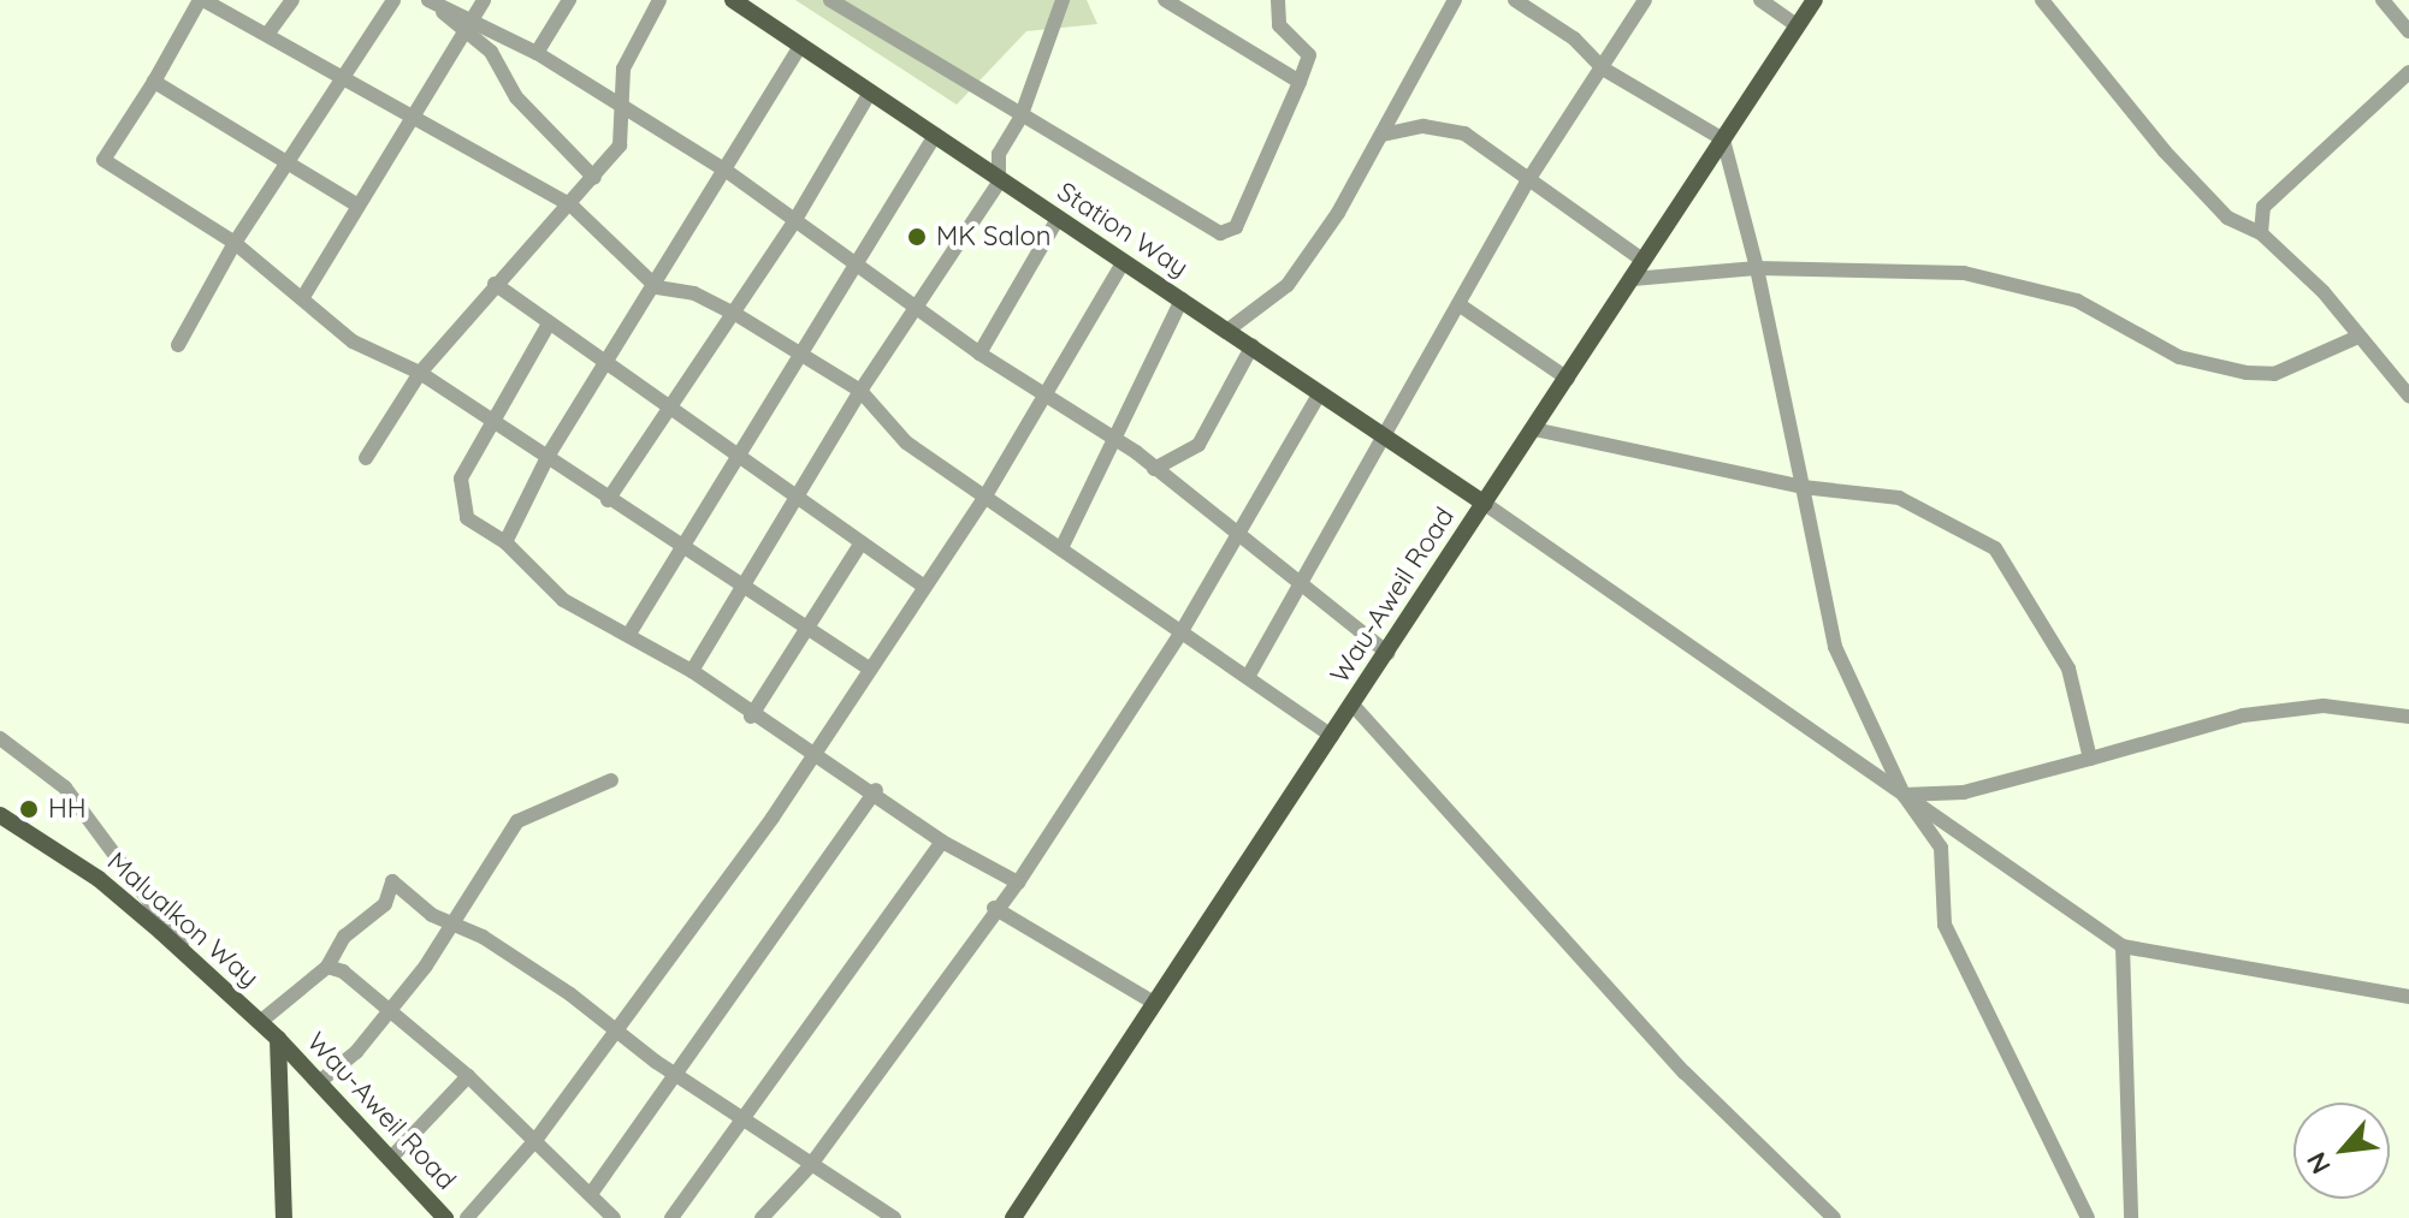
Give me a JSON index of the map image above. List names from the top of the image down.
{
  "streets": {
    "main road": ["Station Way", "Wau-Aweil Road", "Malualkon Way"]
  },
  "crossings": [
    ["Station Way", "Wau-Aweil Road"],
    ["Wau-Aweil Road", "Malualkon Way"]
  ],
  "places": ["MK Salon", "HH"],
  "north": "bottom left"
}
